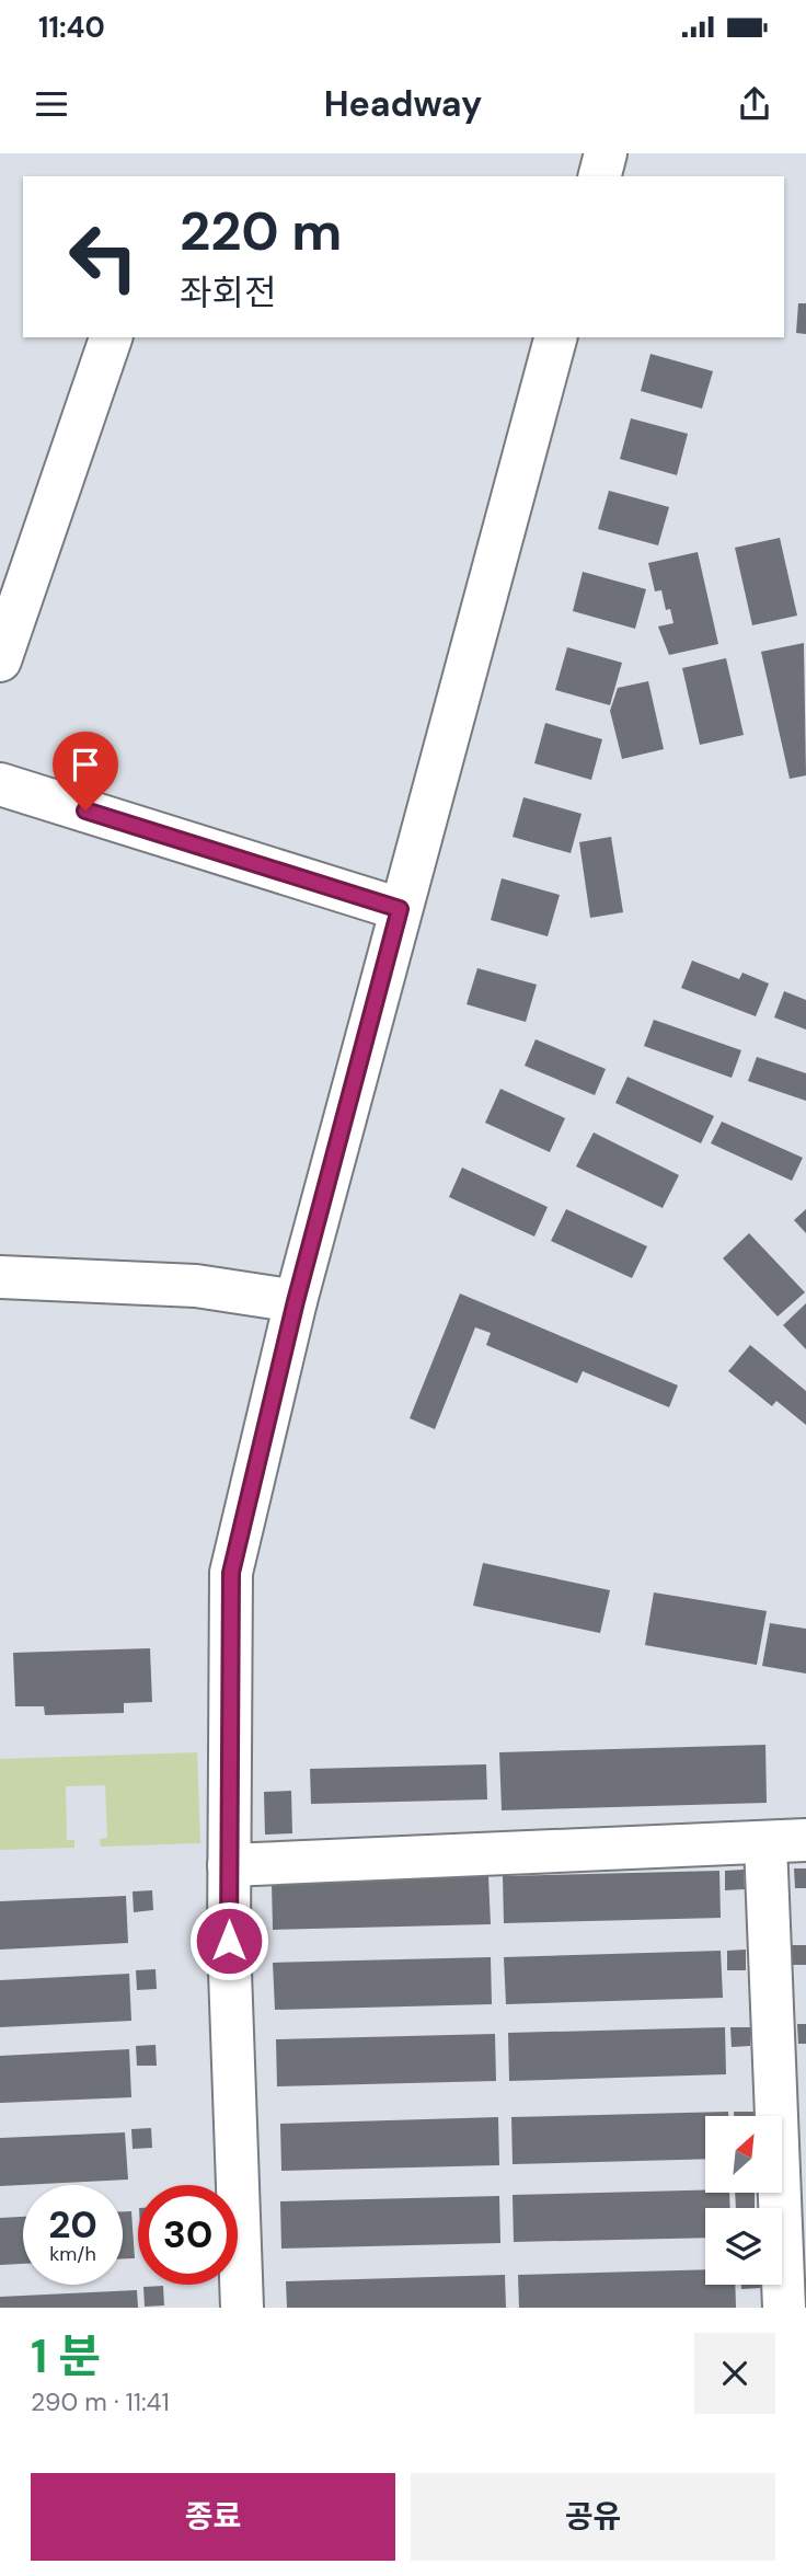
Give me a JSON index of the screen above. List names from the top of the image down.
{
  "north": "top right",
  "page": {
    "status": "11:40",
    "header": "Headway",
    "turn": ["220 m", "좌회전"],
    "speed": "20 km/h",
    "limit": "30",
    "heading": ["1 분", "290 m · 11:41"],
    "buttons": ["종료", "공유"]
  }
}
